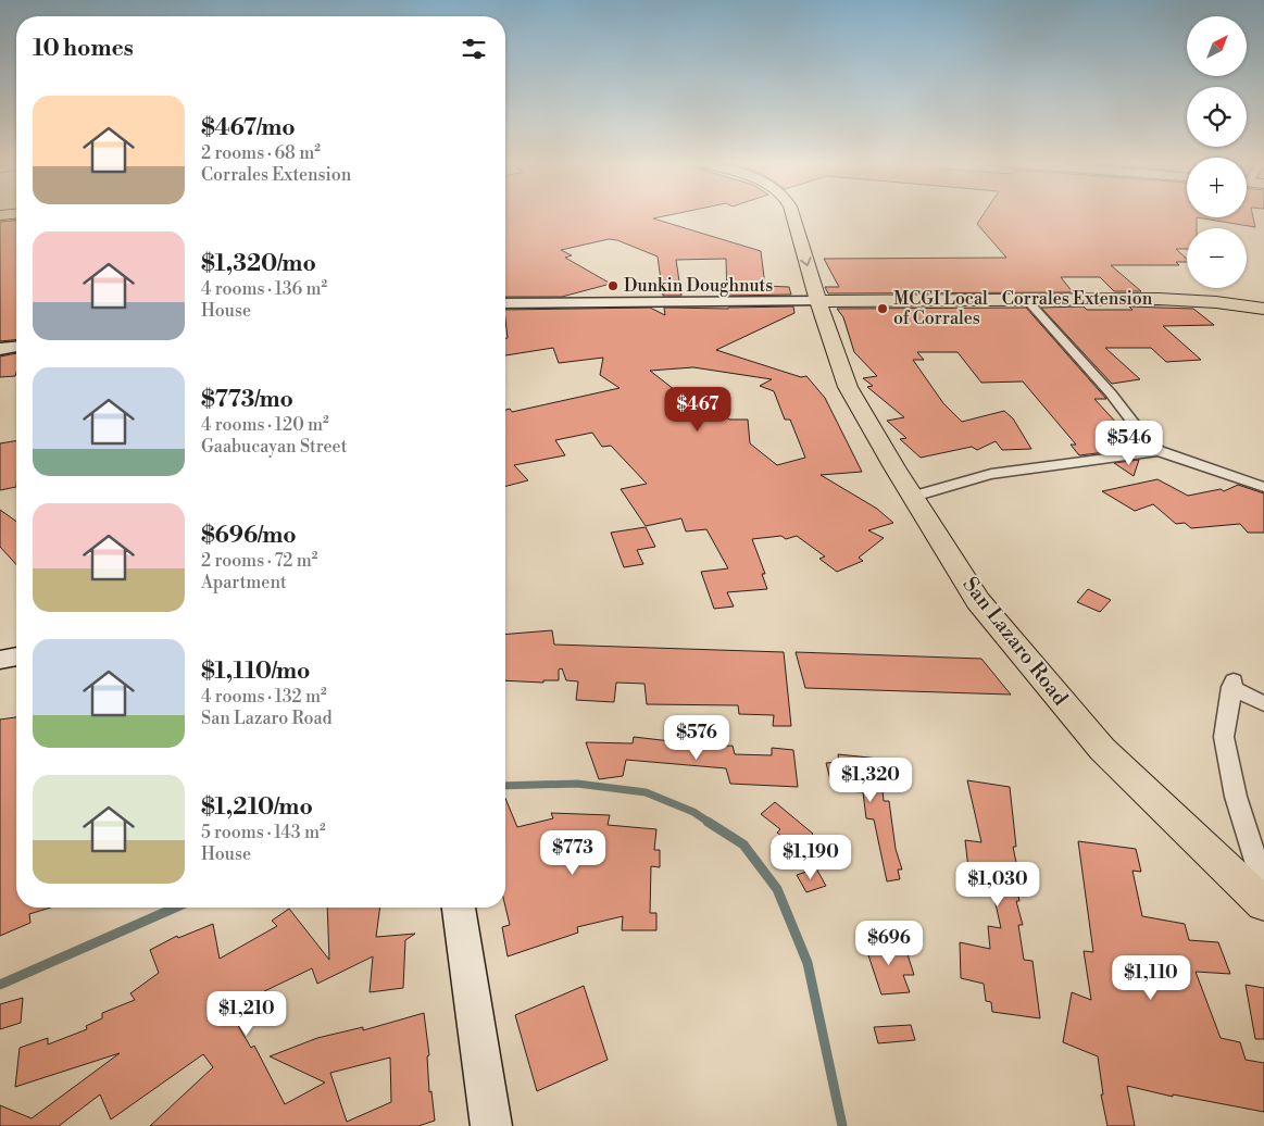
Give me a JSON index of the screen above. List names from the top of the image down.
{
  "streets": {
    "main road": ["Corrales Extension", "San Lazaro Road"]
  },
  "crossings": [
    ["Corrales Extension", "San Lazaro Road"]
  ],
  "places": ["Dunkin Doughnuts", "MCGI Local of Corrales"],
  "north": "top right",
  "page": {
    "map_buttons": ["+", "−"],
    "heading": "10 homes",
    "list": [
      {
        "name": "$467/mo",
        "note": "2 rooms · 68 m² · Corrales Extension"
      },
      {
        "name": "$1,320/mo",
        "note": "4 rooms · 136 m² · House"
      },
      {
        "name": "$773/mo",
        "note": "4 rooms · 120 m² · Gaabucayan Street"
      },
      {
        "name": "$696/mo",
        "note": "2 rooms · 72 m² · Apartment"
      },
      {
        "name": "$1,110/mo",
        "note": "4 rooms · 132 m² · San Lazaro Road"
      },
      {
        "name": "$1,210/mo",
        "note": "5 rooms · 143 m² · House"
      }
    ],
    "price": [
      "$467",
      "$546",
      "$576",
      "$1,320",
      "$773",
      "$1,190",
      "$1,030",
      "$696",
      "$1,110",
      "$1,210"
    ]
  }
}
